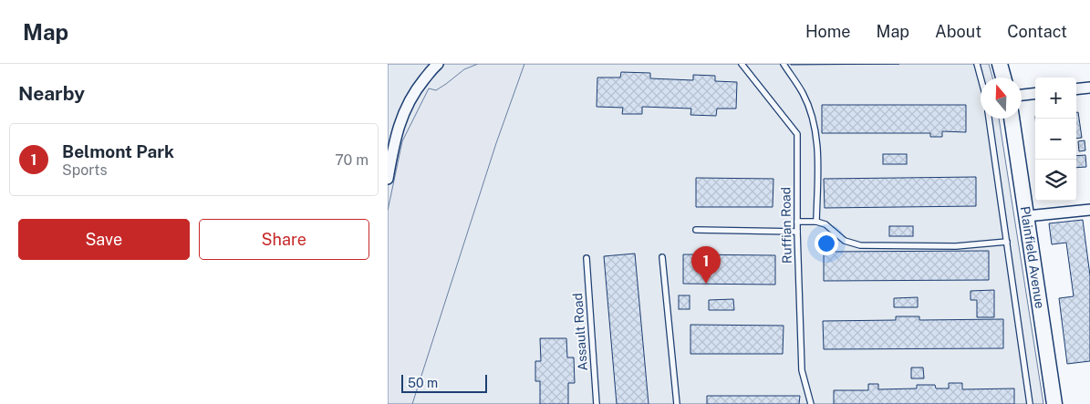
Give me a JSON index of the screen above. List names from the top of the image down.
{
  "streets": {
    "main road": ["Plainfield Avenue"],
    "lane": ["Ruffian Road", "Assault Road"]
  },
  "scale_bar": "50 m",
  "north": "top",
  "page": {
    "header": "Map",
    "nav": [
      "Home",
      "Map",
      "About",
      "Contact"
    ],
    "heading": "Nearby",
    "map_buttons": ["+", "−"],
    "list": [
      {
        "mark": "1",
        "name": "Belmont Park",
        "note": "Sports",
        "value": "70 m"
      }
    ],
    "buttons": ["Save", "Share"],
    "pins": "1",
    "scale": "50 m"
  }
}
